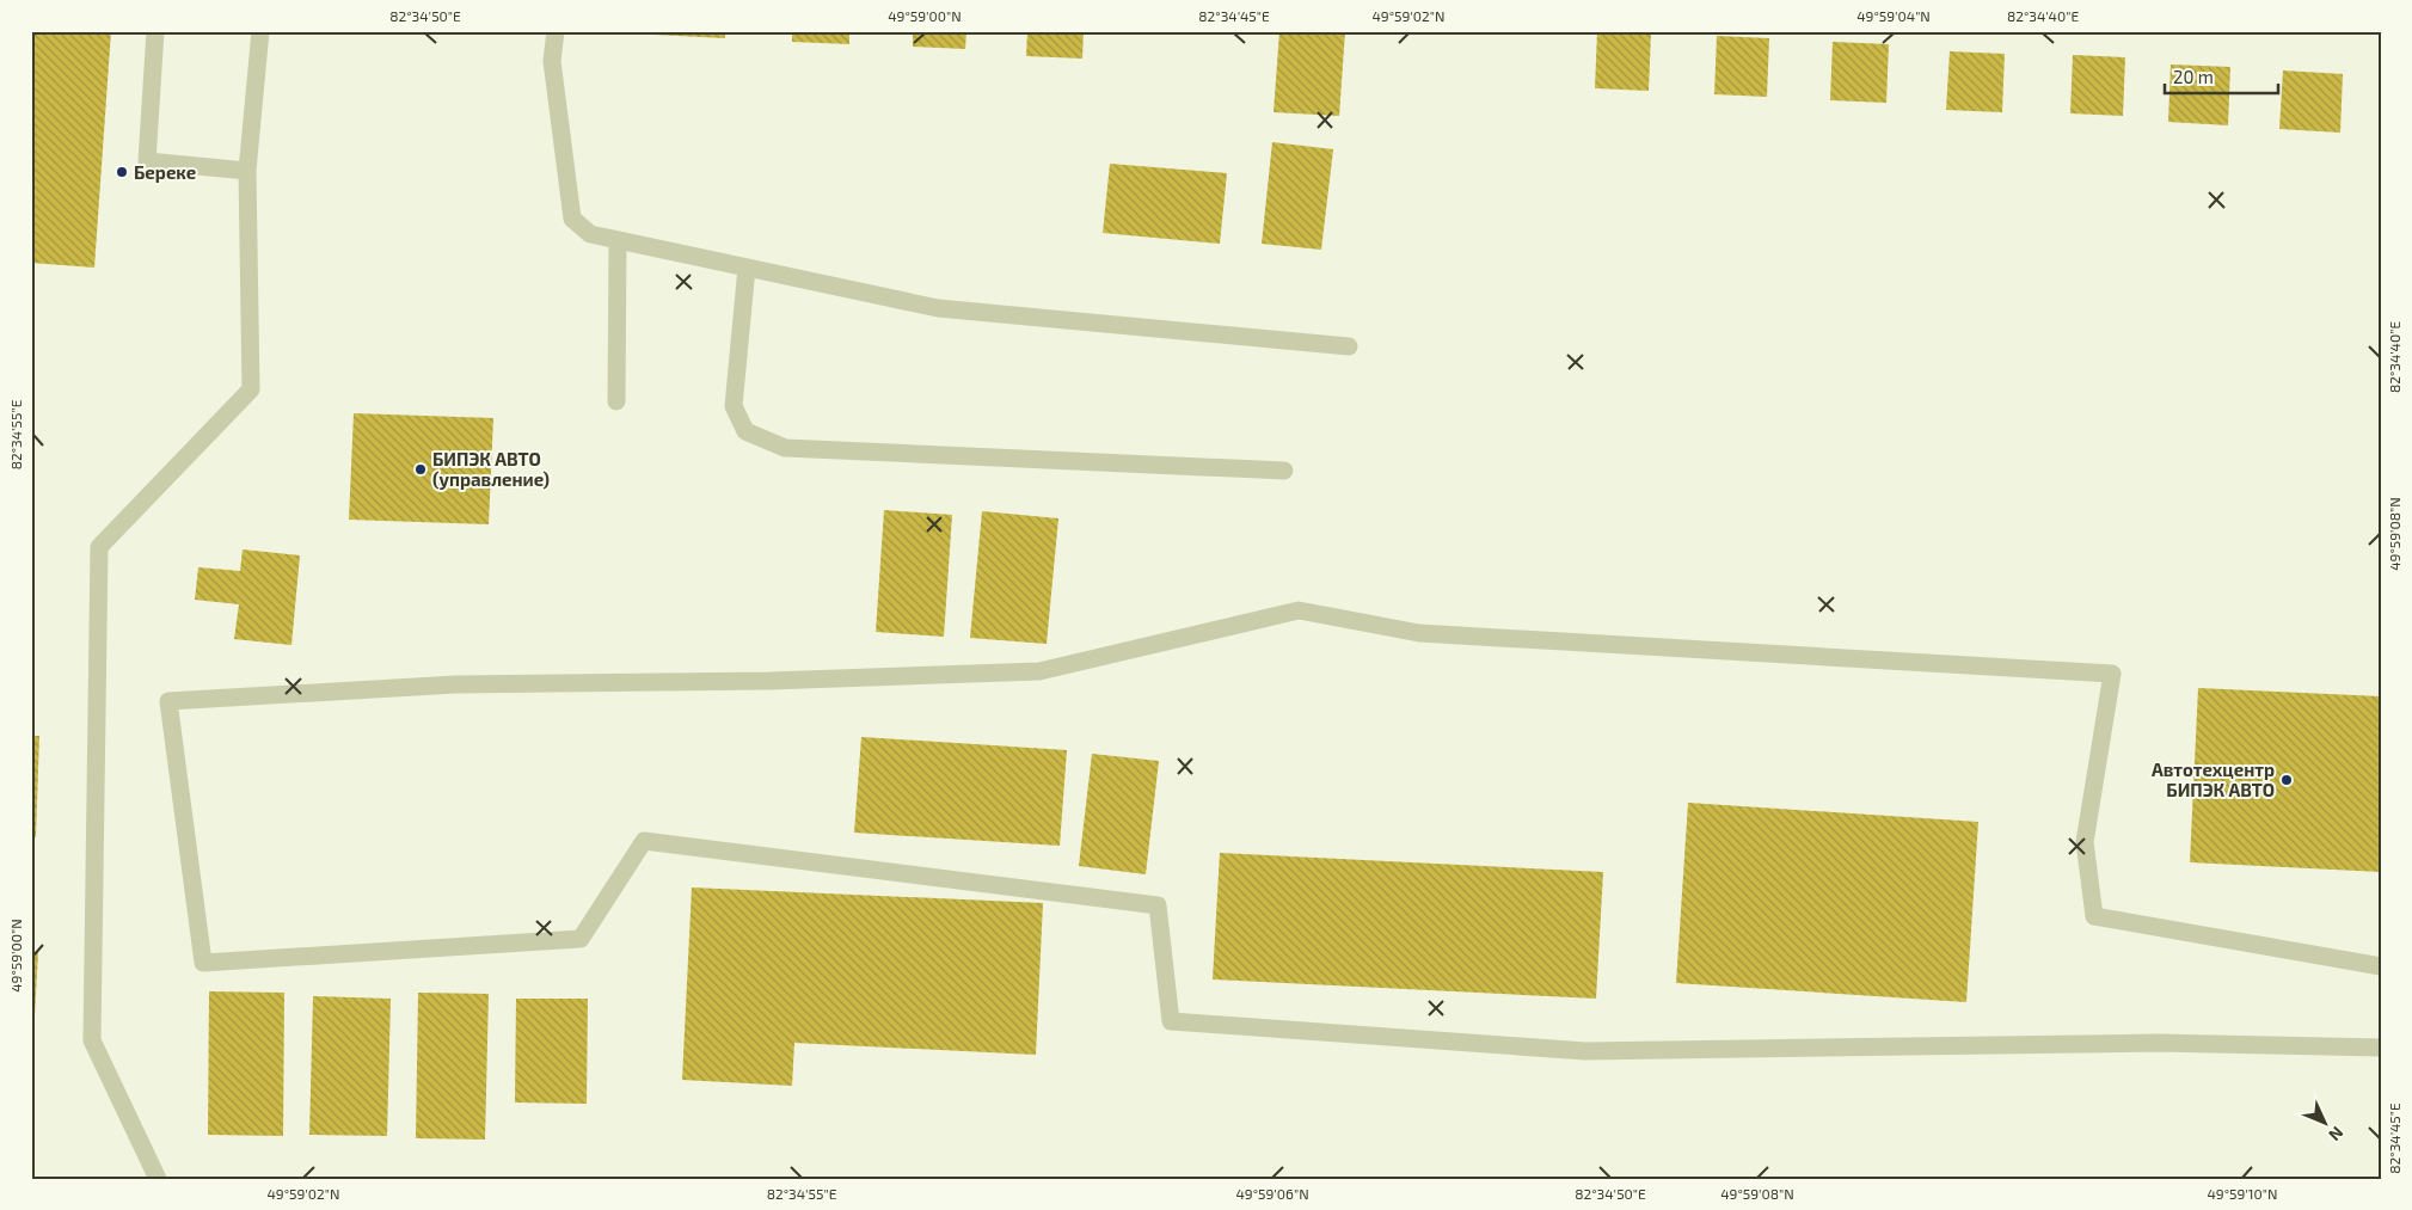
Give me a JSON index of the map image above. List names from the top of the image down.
{
  "places": ["Береке", "БИПЭК АВТО (управление)", "Автотехцентр БИПЭК АВТО"],
  "scale_bar": "20 m",
  "north": "bottom right",
  "coordinates": [
    "82°34'50\"E",
    "49°59'00\"N",
    "82°34'45\"E",
    "49°59'02\"N",
    "49°59'04\"N",
    "82°34'40\"E",
    "82°34'55\"E",
    "49°59'08\"N",
    "49°59'06\"N",
    "49°59'10\"N"
  ]
}
